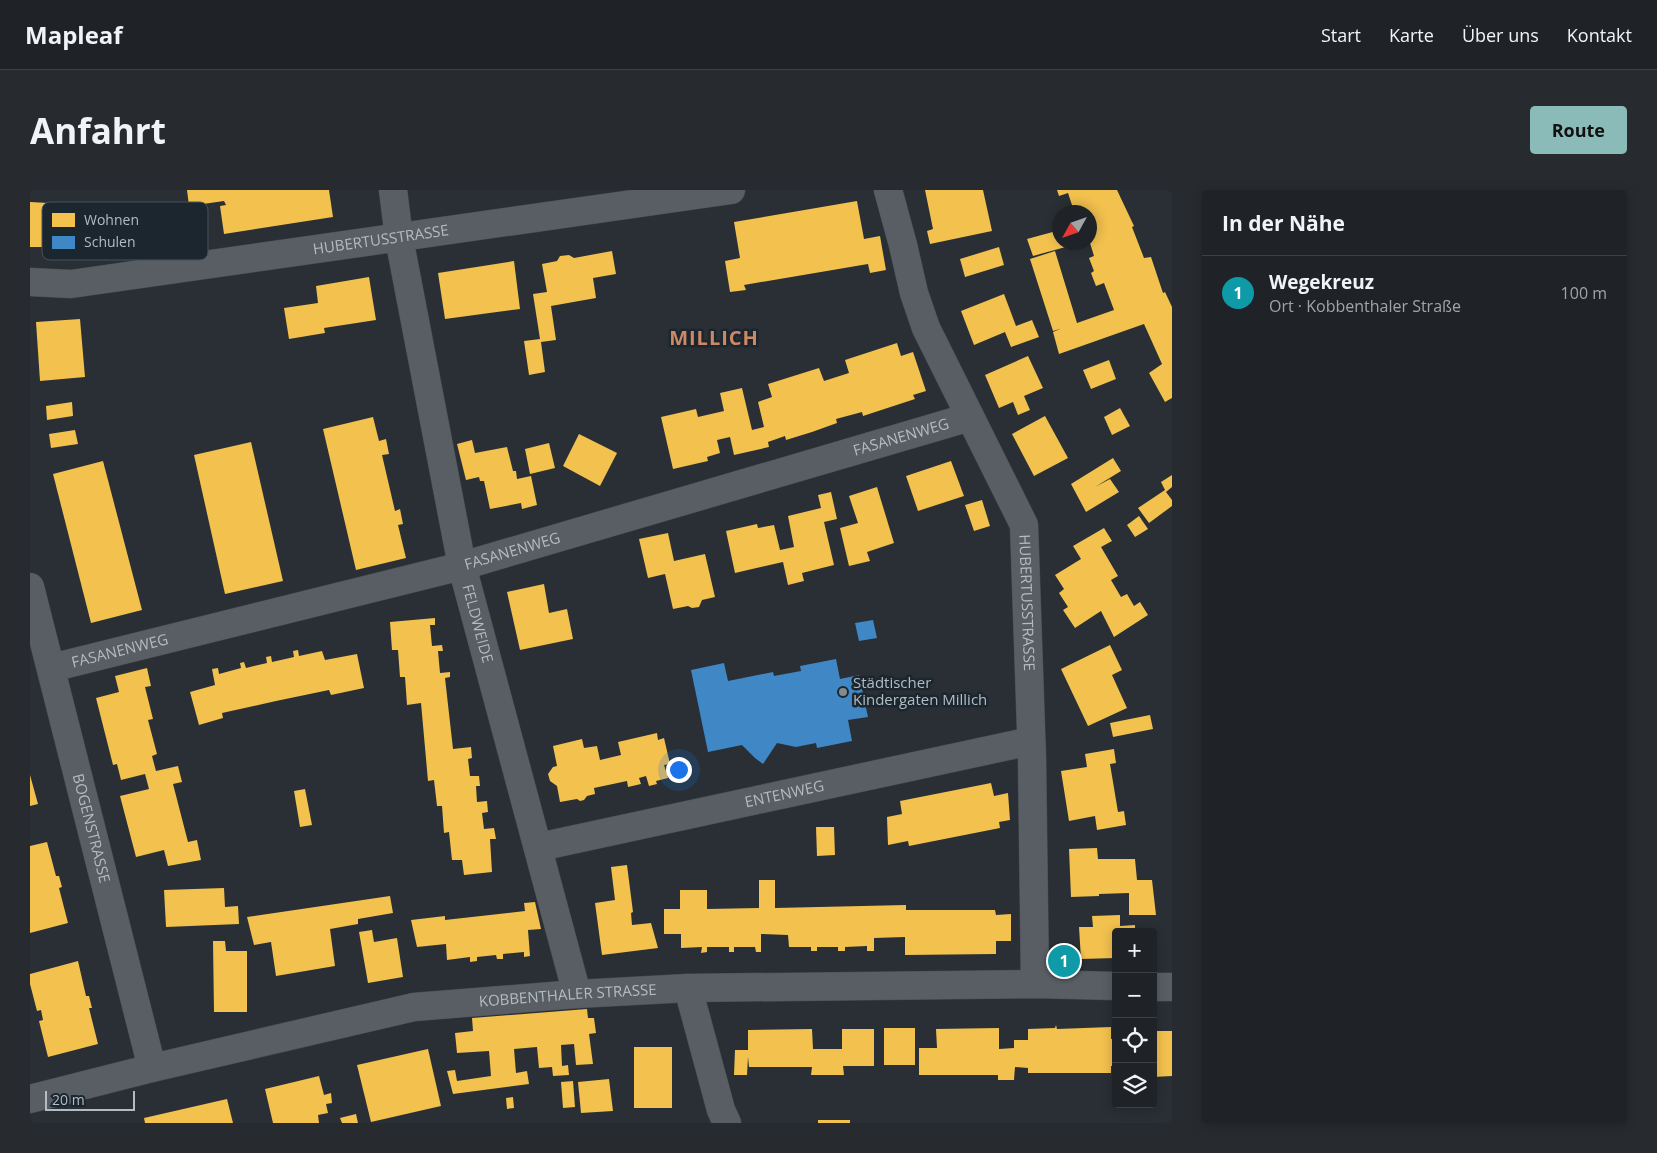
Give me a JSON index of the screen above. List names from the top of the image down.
{
  "streets": {
    "street": [
      "HUBERTUSSTRASSE",
      "FASANENWEG",
      "FELDWEIDE",
      "ENTENWEG",
      "BOGENSTRASSE",
      "KOBBENTHALER STRASSE"
    ]
  },
  "crossings": [
    ["HUBERTUSSTRASSE", "FASANENWEG"],
    ["HUBERTUSSTRASSE", "FELDWEIDE"],
    ["HUBERTUSSTRASSE", "ENTENWEG"],
    ["HUBERTUSSTRASSE", "KOBBENTHALER STRASSE"],
    ["FASANENWEG", "FELDWEIDE"],
    ["FASANENWEG", "BOGENSTRASSE"],
    ["FELDWEIDE", "ENTENWEG"],
    ["FELDWEIDE", "KOBBENTHALER STRASSE"],
    ["BOGENSTRASSE", "KOBBENTHALER STRASSE"]
  ],
  "districts": ["MILLICH"],
  "places": ["Städtischer Kindergaten Millich"],
  "legend": ["Wohnen", "Schulen"],
  "scale_bar": "20 m",
  "north": "bottom left",
  "page": {
    "header": "Mapleaf",
    "nav": [
      "Start",
      "Karte",
      "Über uns",
      "Kontakt"
    ],
    "buttons": "Route",
    "title": "Anfahrt",
    "heading": "In der Nähe",
    "list": [
      {
        "mark": "1",
        "name": "Wegekreuz",
        "note": "Ort · Kobbenthaler Straße",
        "value": "100 m"
      }
    ],
    "map_buttons": ["+", "−"],
    "pins": "1",
    "scale": "20 m"
  }
}
